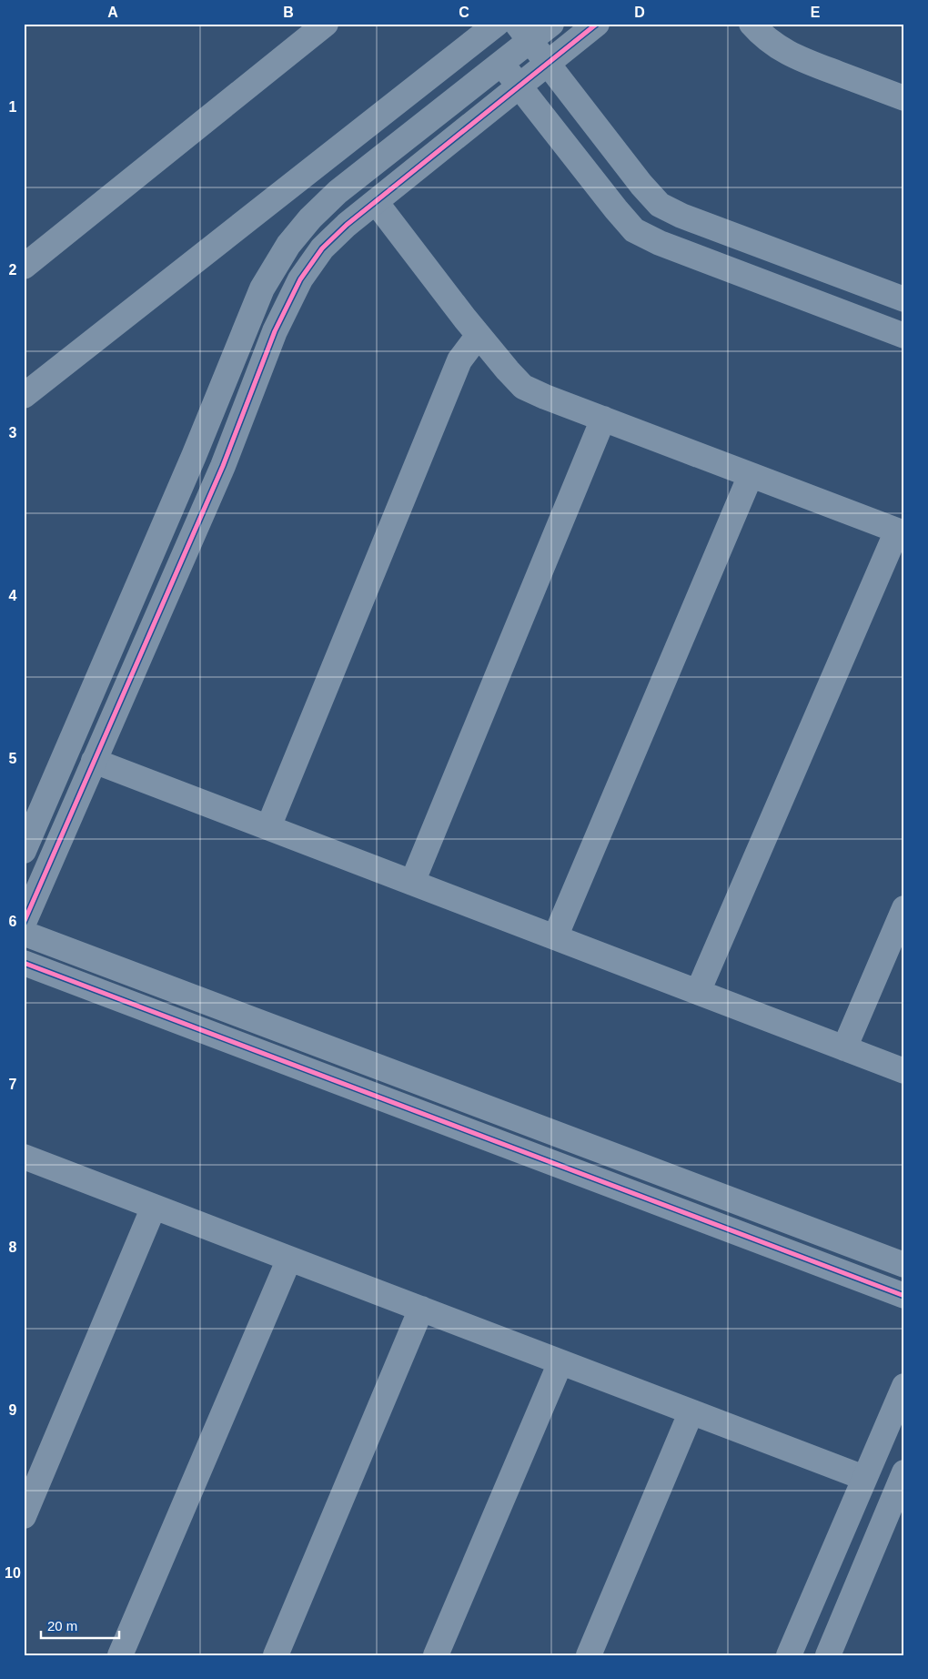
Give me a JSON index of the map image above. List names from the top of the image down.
{
  "scale_bar": "20 m",
  "grid": {
    "columns": [
      "A",
      "B",
      "C",
      "D",
      "E"
    ],
    "rows": [
      "1",
      "2",
      "3",
      "4",
      "5",
      "6",
      "7",
      "8",
      "9",
      "10"
    ]
  }
}
